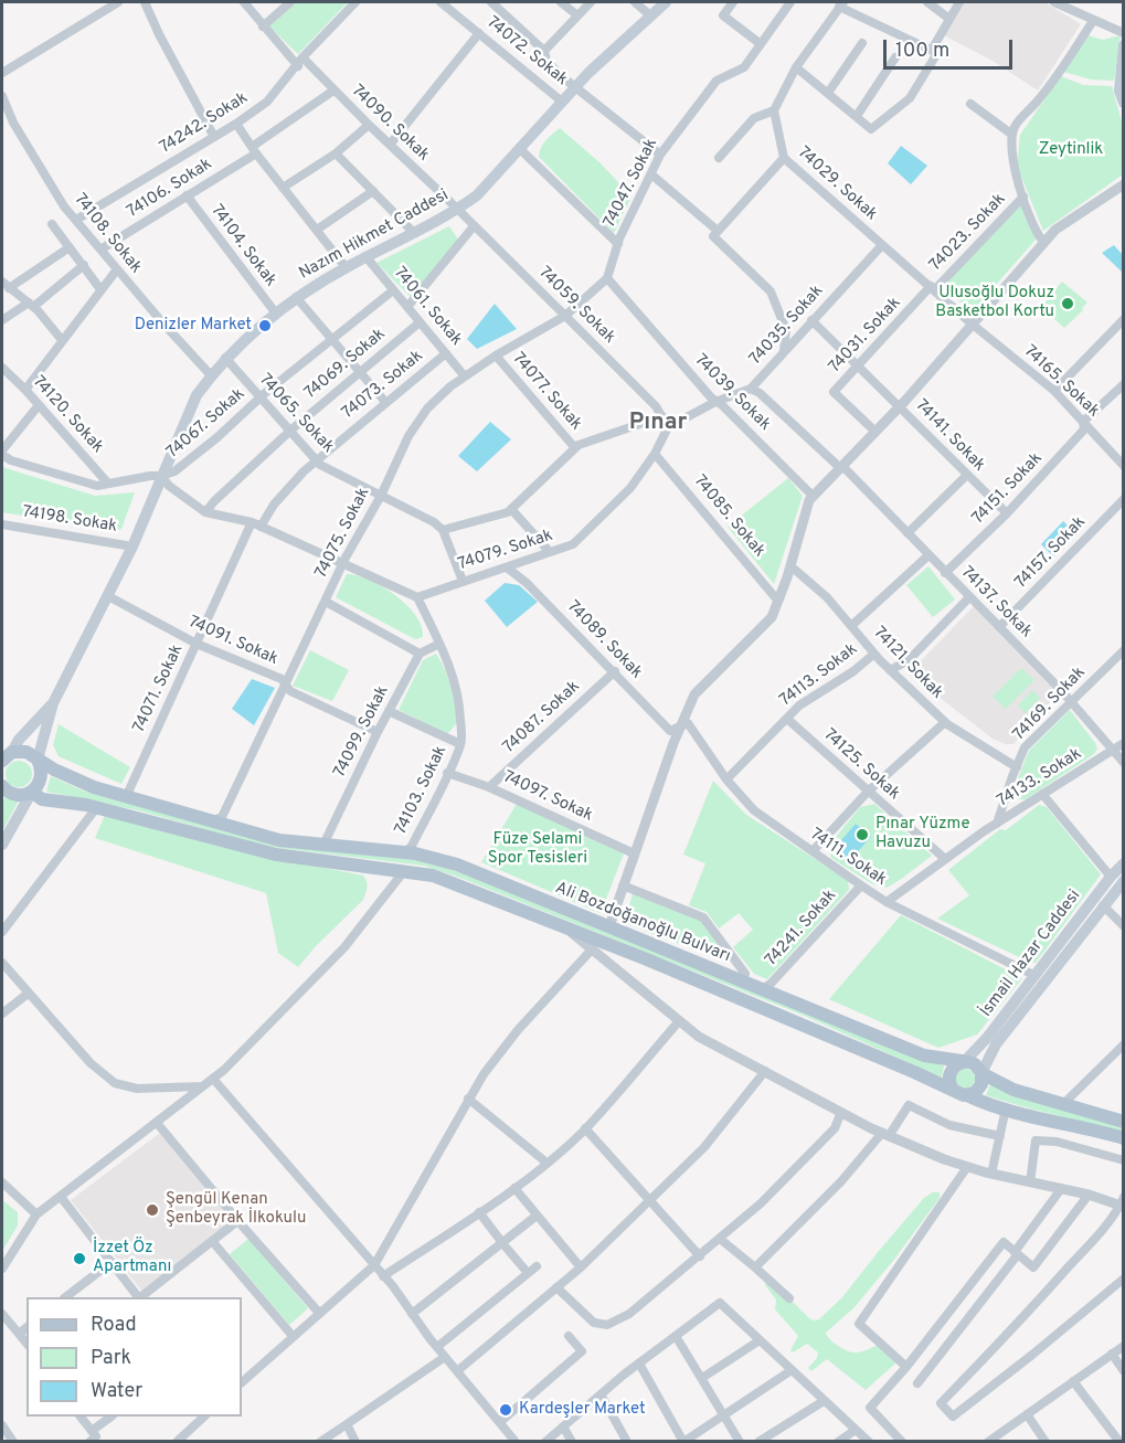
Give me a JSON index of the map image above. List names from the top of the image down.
{
  "streets": {
    "main road": ["Nazım Hikmet Caddesi", "Ali Bozdoğanoğlu Bulvarı", "İsmail Hazar Caddesi"],
    "street": [
      "74072. Sokak",
      "74242. Sokak",
      "74090. Sokak",
      "74047. Sokak",
      "74029. Sokak",
      "74106. Sokak",
      "74023. Sokak",
      "74108. Sokak",
      "74104. Sokak",
      "74059. Sokak",
      "74061. Sokak",
      "74035. Sokak",
      "74031. Sokak",
      "74069. Sokak",
      "74165. Sokak",
      "74073. Sokak",
      "74077. Sokak",
      "74039. Sokak",
      "74065. Sokak",
      "74120. Sokak",
      "74067. Sokak",
      "74141. Sokak",
      "74151. Sokak",
      "74085. Sokak",
      "74198. Sokak",
      "74075. Sokak",
      "74079. Sokak",
      "74157. Sokak",
      "74137. Sokak",
      "74089. Sokak",
      "74091. Sokak",
      "74121. Sokak",
      "74113. Sokak",
      "74071. Sokak",
      "74169. Sokak",
      "74087. Sokak",
      "74099. Sokak",
      "74125. Sokak",
      "74133. Sokak",
      "74103. Sokak",
      "74097. Sokak",
      "74111. Sokak",
      "74241. Sokak"
    ]
  },
  "crossings": [
    ["74072. Sokak", "Nazım Hikmet Caddesi"],
    ["74242. Sokak", "74090. Sokak"],
    ["74242. Sokak", "74108. Sokak"],
    ["74090. Sokak", "74106. Sokak"],
    ["74090. Sokak", "Nazım Hikmet Caddesi"],
    ["74090. Sokak", "74059. Sokak"],
    ["74047. Sokak", "74059. Sokak"],
    ["74047. Sokak", "74039. Sokak"],
    ["74047. Sokak", "74075. Sokak"],
    ["74029. Sokak", "74023. Sokak"],
    ["74029. Sokak", "74035. Sokak"],
    ["74029. Sokak", "74031. Sokak"],
    ["74029. Sokak", "74165. Sokak"],
    ["74106. Sokak", "74108. Sokak"],
    ["74106. Sokak", "74104. Sokak"],
    ["74023. Sokak", "74031. Sokak"],
    ["74108. Sokak", "Nazım Hikmet Caddesi"],
    ["Nazım Hikmet Caddesi", "74104. Sokak"],
    ["Nazım Hikmet Caddesi", "74059. Sokak"],
    ["Nazım Hikmet Caddesi", "74061. Sokak"],
    ["Nazım Hikmet Caddesi", "74065. Sokak"],
    ["Nazım Hikmet Caddesi", "74067. Sokak"],
    ["Nazım Hikmet Caddesi", "74198. Sokak"],
    ["Nazım Hikmet Caddesi", "74091. Sokak"],
    ["74059. Sokak", "74035. Sokak"],
    ["74059. Sokak", "74075. Sokak"],
    ["74059. Sokak", "74079. Sokak"],
    ["74061. Sokak", "74069. Sokak"],
    ["74061. Sokak", "74073. Sokak"],
    ["74061. Sokak", "74067. Sokak"],
    ["74061. Sokak", "74075. Sokak"],
    ["74035. Sokak", "74039. Sokak"],
    ["74035. Sokak", "74141. Sokak"],
    ["74035. Sokak", "74079. Sokak"],
    ["74035. Sokak", "74137. Sokak"],
    ["74031. Sokak", "74141. Sokak"],
    ["74069. Sokak", "74065. Sokak"],
    ["74165. Sokak", "74151. Sokak"],
    ["74073. Sokak", "74065. Sokak"],
    ["74073. Sokak", "74071. Sokak"],
    ["74077. Sokak", "74075. Sokak"],
    ["74065. Sokak", "74067. Sokak"],
    ["74065. Sokak", "74075. Sokak"],
    ["74120. Sokak", "74067. Sokak"],
    ["74141. Sokak", "74151. Sokak"],
    ["74151. Sokak", "74137. Sokak"],
    ["74085. Sokak", "74079. Sokak"],
    ["74075. Sokak", "74091. Sokak"],
    ["74075. Sokak", "Ali Bozdoğanoğlu Bulvarı"],
    ["74079. Sokak", "74089. Sokak"],
    ["74079. Sokak", "74103. Sokak"],
    ["74157. Sokak", "74137. Sokak"],
    ["74137. Sokak", "74169. Sokak"],
    ["74137. Sokak", "74133. Sokak"],
    ["74089. Sokak", "74087. Sokak"],
    ["74089. Sokak", "74111. Sokak"],
    ["74091. Sokak", "74071. Sokak"],
    ["74091. Sokak", "74099. Sokak"],
    ["74121. Sokak", "74113. Sokak"],
    ["74121. Sokak", "74169. Sokak"],
    ["74113. Sokak", "74125. Sokak"],
    ["74113. Sokak", "74111. Sokak"],
    ["74071. Sokak", "Ali Bozdoğanoğlu Bulvarı"],
    ["74169. Sokak", "74133. Sokak"],
    ["74087. Sokak", "74097. Sokak"],
    ["74099. Sokak", "Ali Bozdoğanoğlu Bulvarı"],
    ["74125. Sokak", "74133. Sokak"],
    ["74133. Sokak", "74111. Sokak"],
    ["74103. Sokak", "74097. Sokak"],
    ["74103. Sokak", "Ali Bozdoğanoğlu Bulvarı"],
    ["74111. Sokak", "74241. Sokak"],
    ["74111. Sokak", "İsmail Hazar Caddesi"],
    ["Ali Bozdoğanoğlu Bulvarı", "74241. Sokak"],
    ["Ali Bozdoğanoğlu Bulvarı", "İsmail Hazar Caddesi"]
  ],
  "districts": ["Pınar"],
  "parks": ["Zeytinlik", "Füze Selami Spor Tesisleri"],
  "places": [
    "Ulusoğlu Dokuz Basketbol Kortu",
    "Denizler Market",
    "Pınar Yüzme Havuzu",
    "Şengül Kenan Şenbeyrak İlkokulu",
    "İzzet Öz Apartmanı",
    "Kardeşler Market"
  ],
  "legend": ["Road", "Park", "Water"],
  "scale_bar": "100 m"
}
